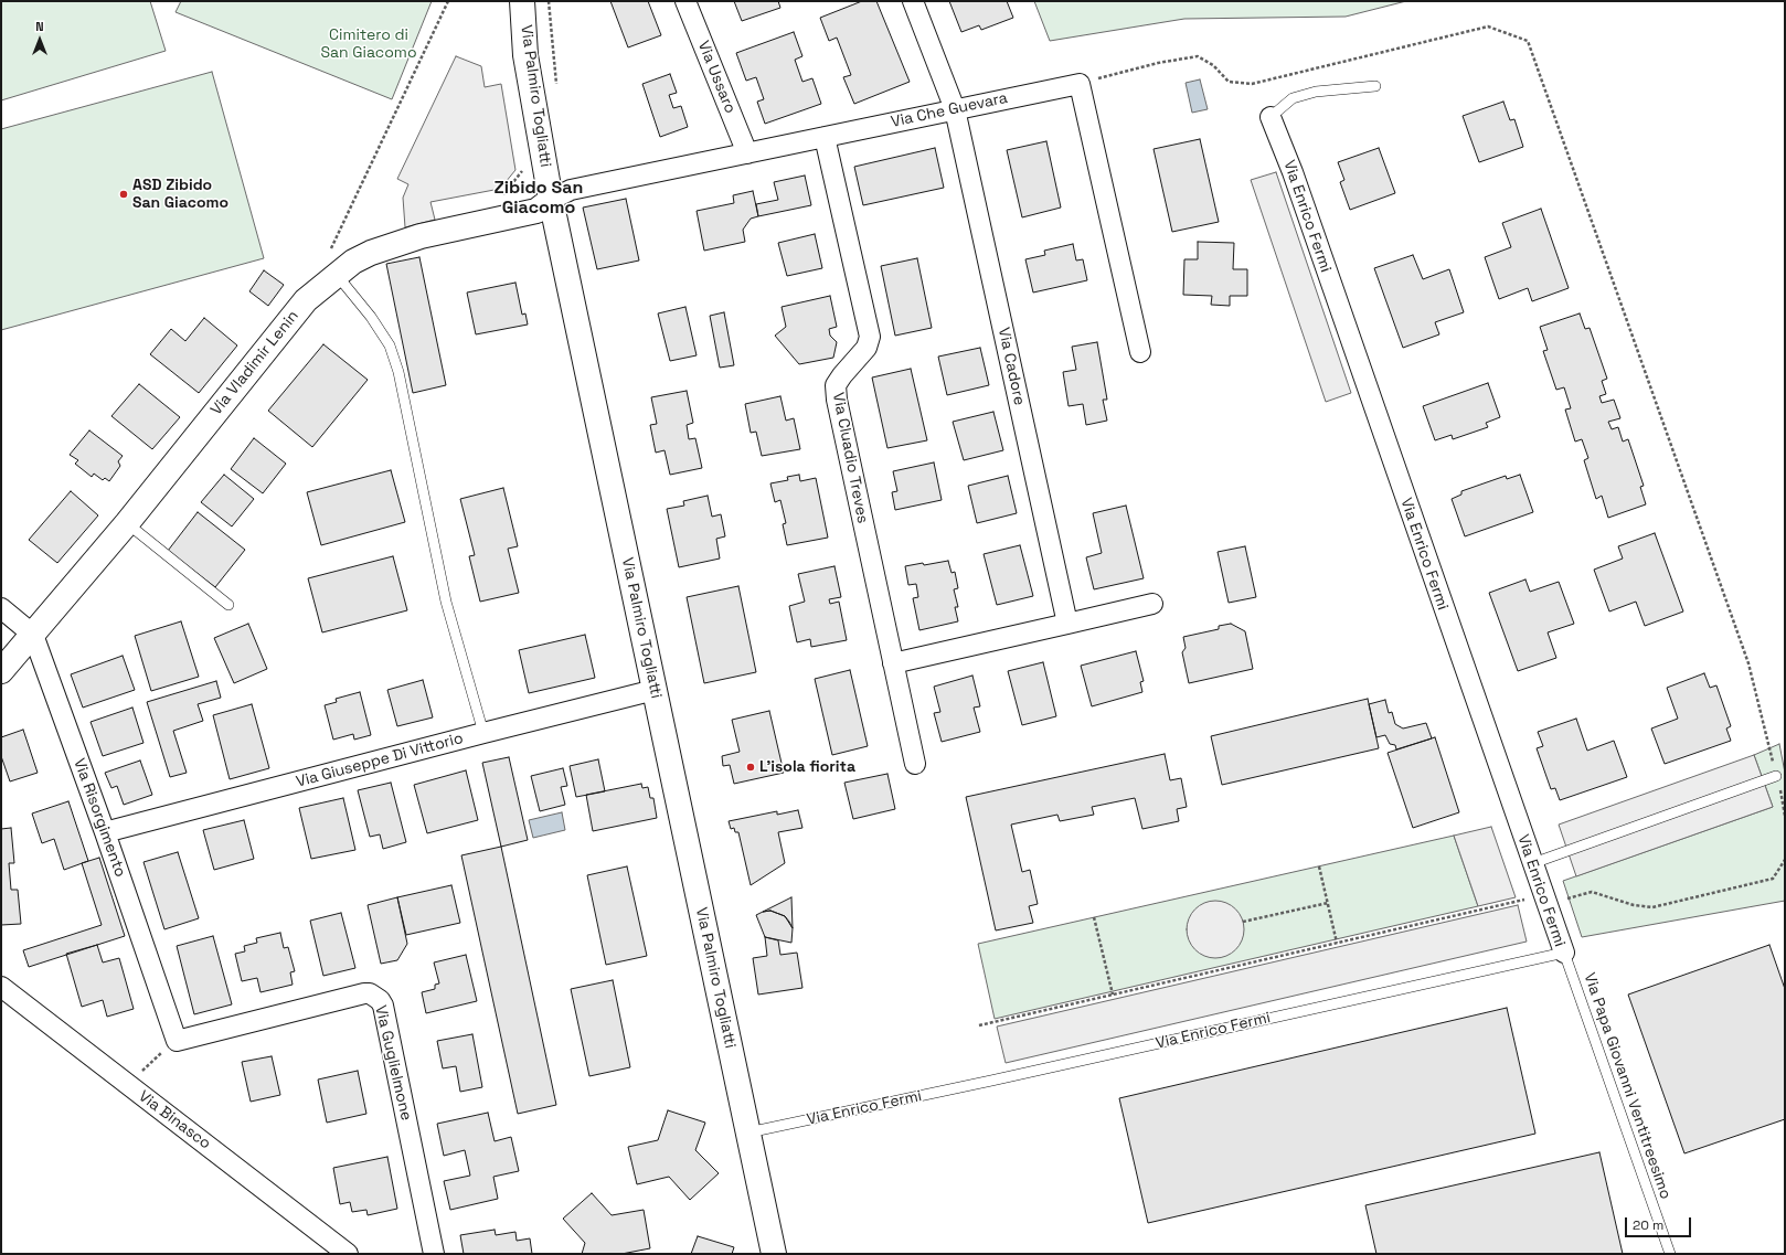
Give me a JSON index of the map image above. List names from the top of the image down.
{
  "streets": {
    "street": [
      "Via Ussaro",
      "Via Palmiro Togliatti",
      "Via Che Guevara",
      "Via Enrico Fermi",
      "Via Vladimir Lenin",
      "Via Cadore",
      "Via Cluadio Treves",
      "Via Giuseppe Di Vittorio",
      "Via Risorgimento",
      "Via Guglielmone",
      "Via Binasco"
    ],
    "lane": ["Via Papa Giovanni Ventitreesimo"]
  },
  "crossings": [
    ["Via Ussaro", "Via Che Guevara"],
    ["Via Palmiro Togliatti", "Via Che Guevara"],
    ["Via Palmiro Togliatti", "Via Enrico Fermi"],
    ["Via Palmiro Togliatti", "Via Vladimir Lenin"],
    ["Via Palmiro Togliatti", "Via Giuseppe Di Vittorio"],
    ["Via Che Guevara", "Via Vladimir Lenin"],
    ["Via Che Guevara", "Via Cadore"],
    ["Via Che Guevara", "Via Cluadio Treves"],
    ["Via Enrico Fermi", "Via Papa Giovanni Ventitreesimo"],
    ["Via Vladimir Lenin", "Via Risorgimento"],
    ["Via Giuseppe Di Vittorio", "Via Risorgimento"],
    ["Via Risorgimento", "Via Guglielmone"]
  ],
  "districts": ["Zibido San Giacomo"],
  "parks": ["Cimitero di San Giacomo"],
  "places": ["ASD Zibido San Giacomo", "L'isola fiorita"],
  "scale_bar": "20 m",
  "north": "top"
}
